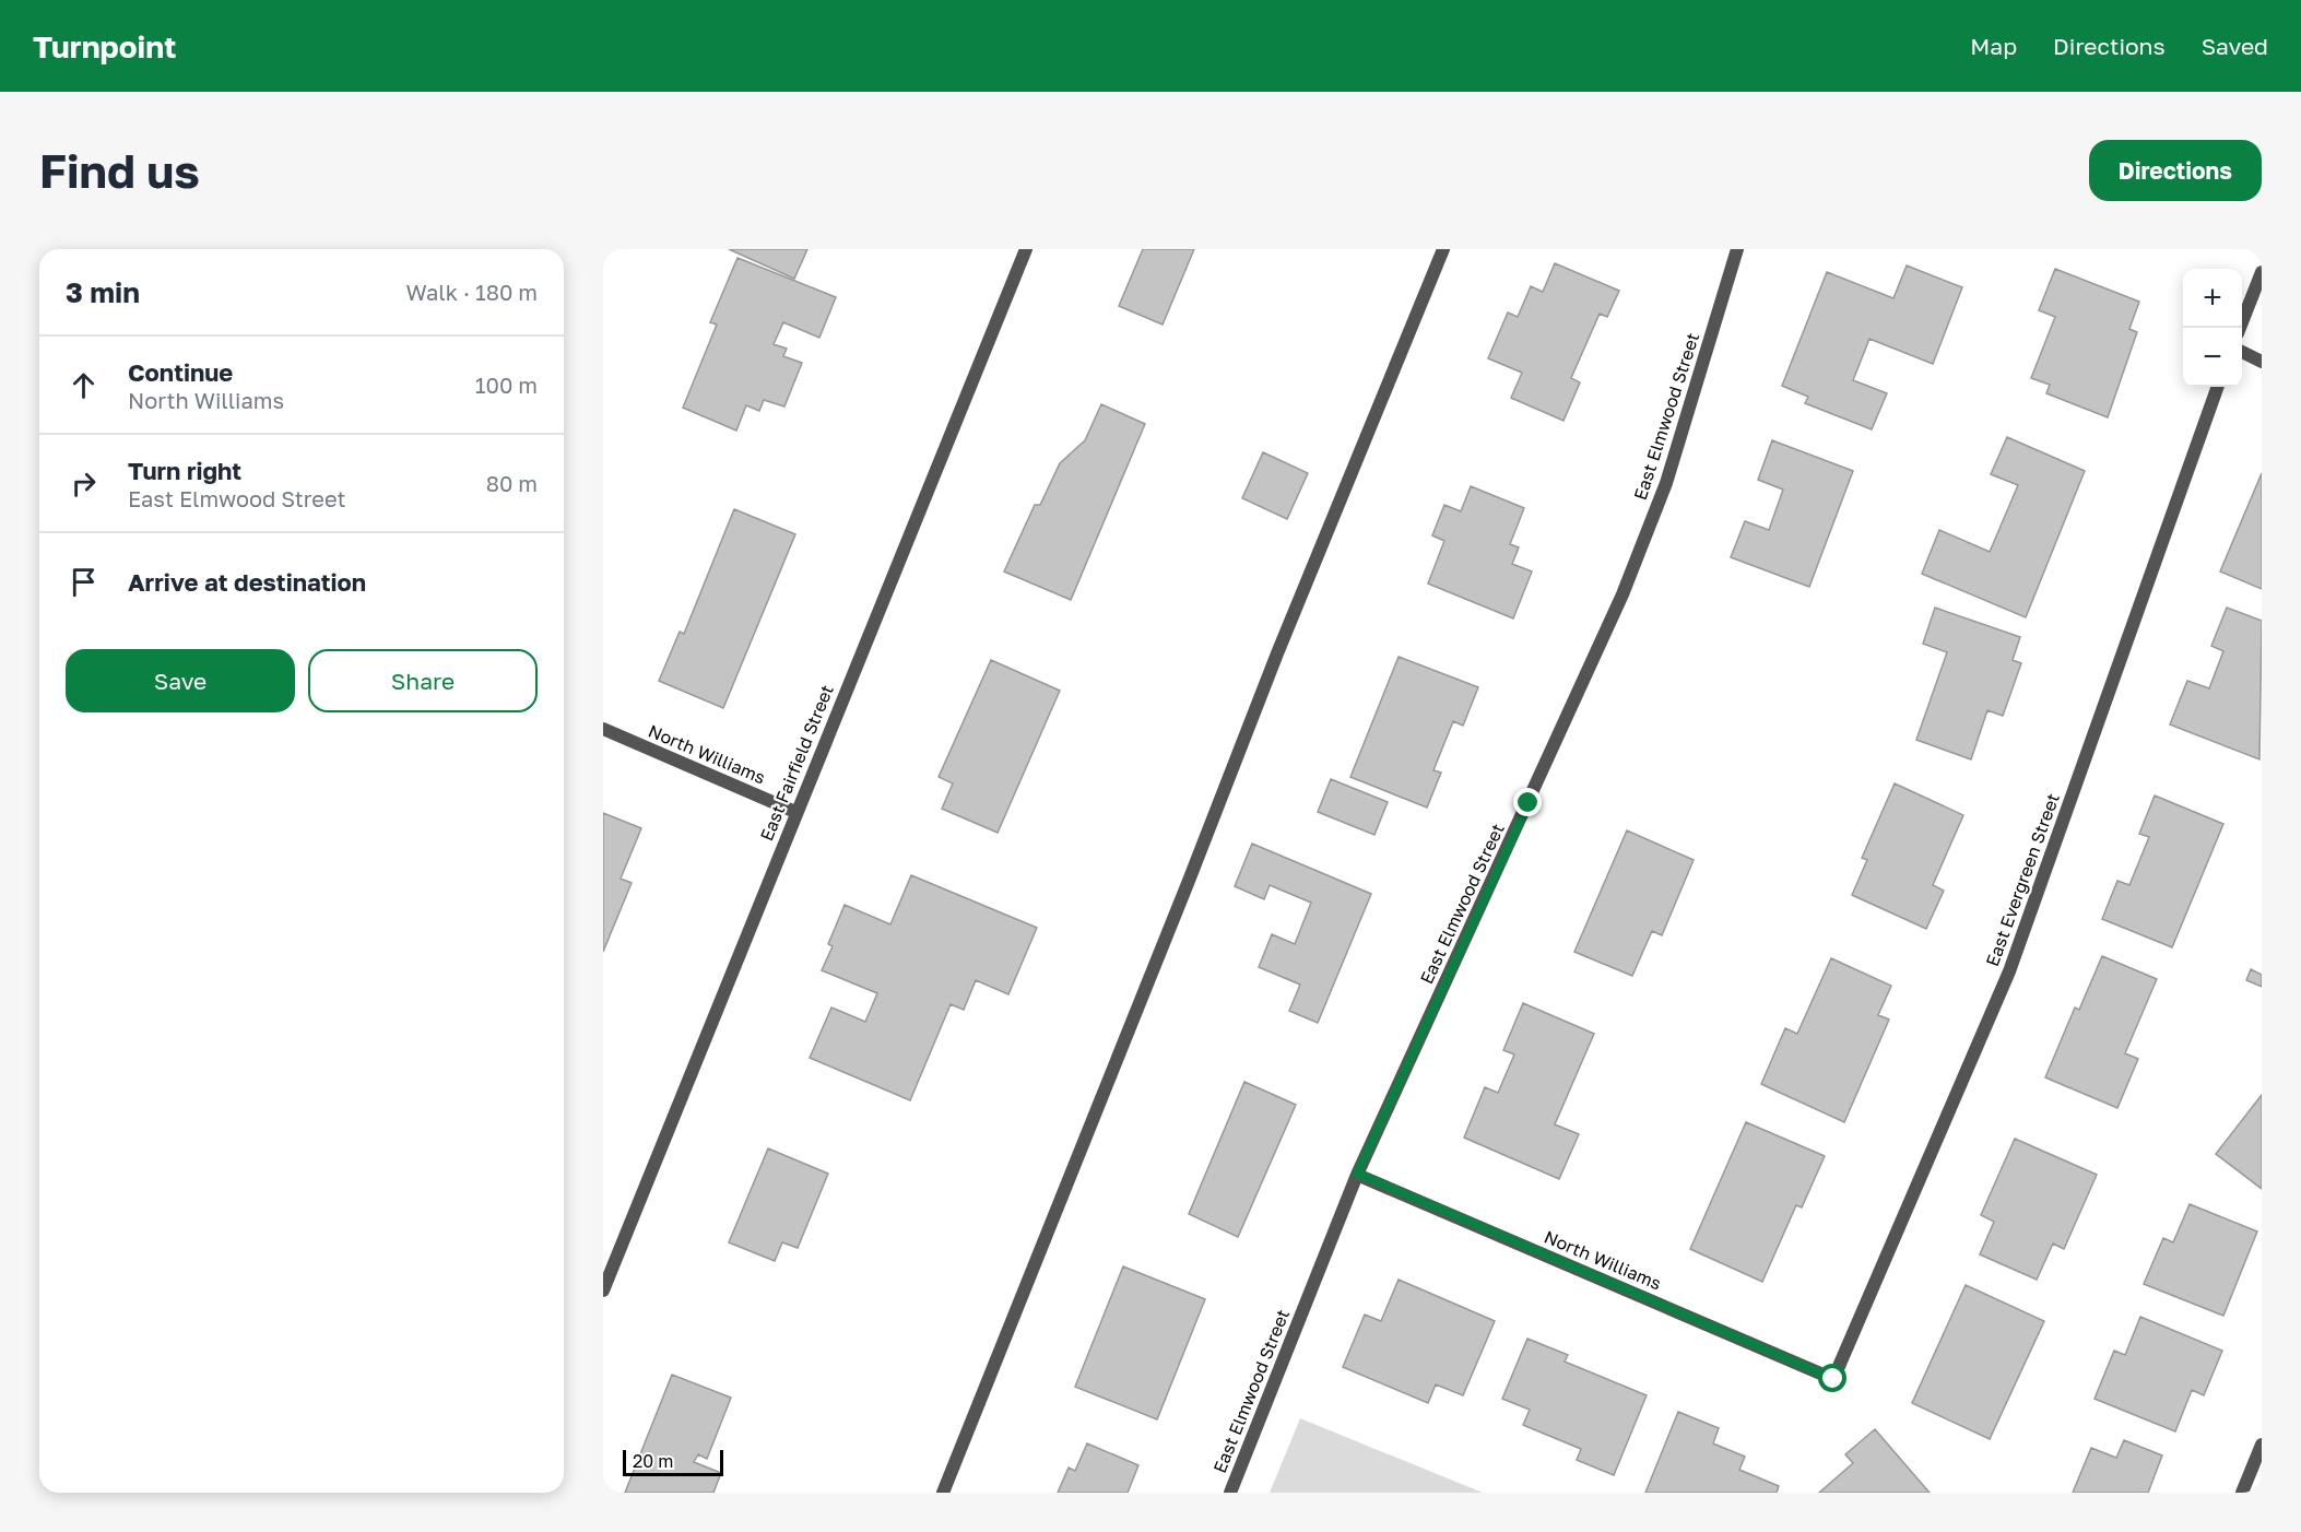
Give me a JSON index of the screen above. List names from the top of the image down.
{
  "streets": {
    "street": [
      "East Elmwood Street",
      "North Williams",
      "East Fairfield Street",
      "East Evergreen Street"
    ]
  },
  "crossings": [
    ["East Elmwood Street", "North Williams"],
    ["North Williams", "East Fairfield Street"],
    ["North Williams", "East Evergreen Street"]
  ],
  "scale_bar": "20 m",
  "page": {
    "header": "Turnpoint",
    "nav": ["Map", "Directions", "Saved"],
    "buttons": [
      "Directions",
      ["Save", "Share"]
    ],
    "title": "Find us",
    "heading": ["3 min", "Walk · 180 m"],
    "map_buttons": ["+", "−"],
    "list": [
      ["Continue", "North Williams", "100 m"],
      ["Turn right", "East Elmwood Street", "80 m"],
      "Arrive at destination"
    ],
    "scale": "20 m"
  }
}
